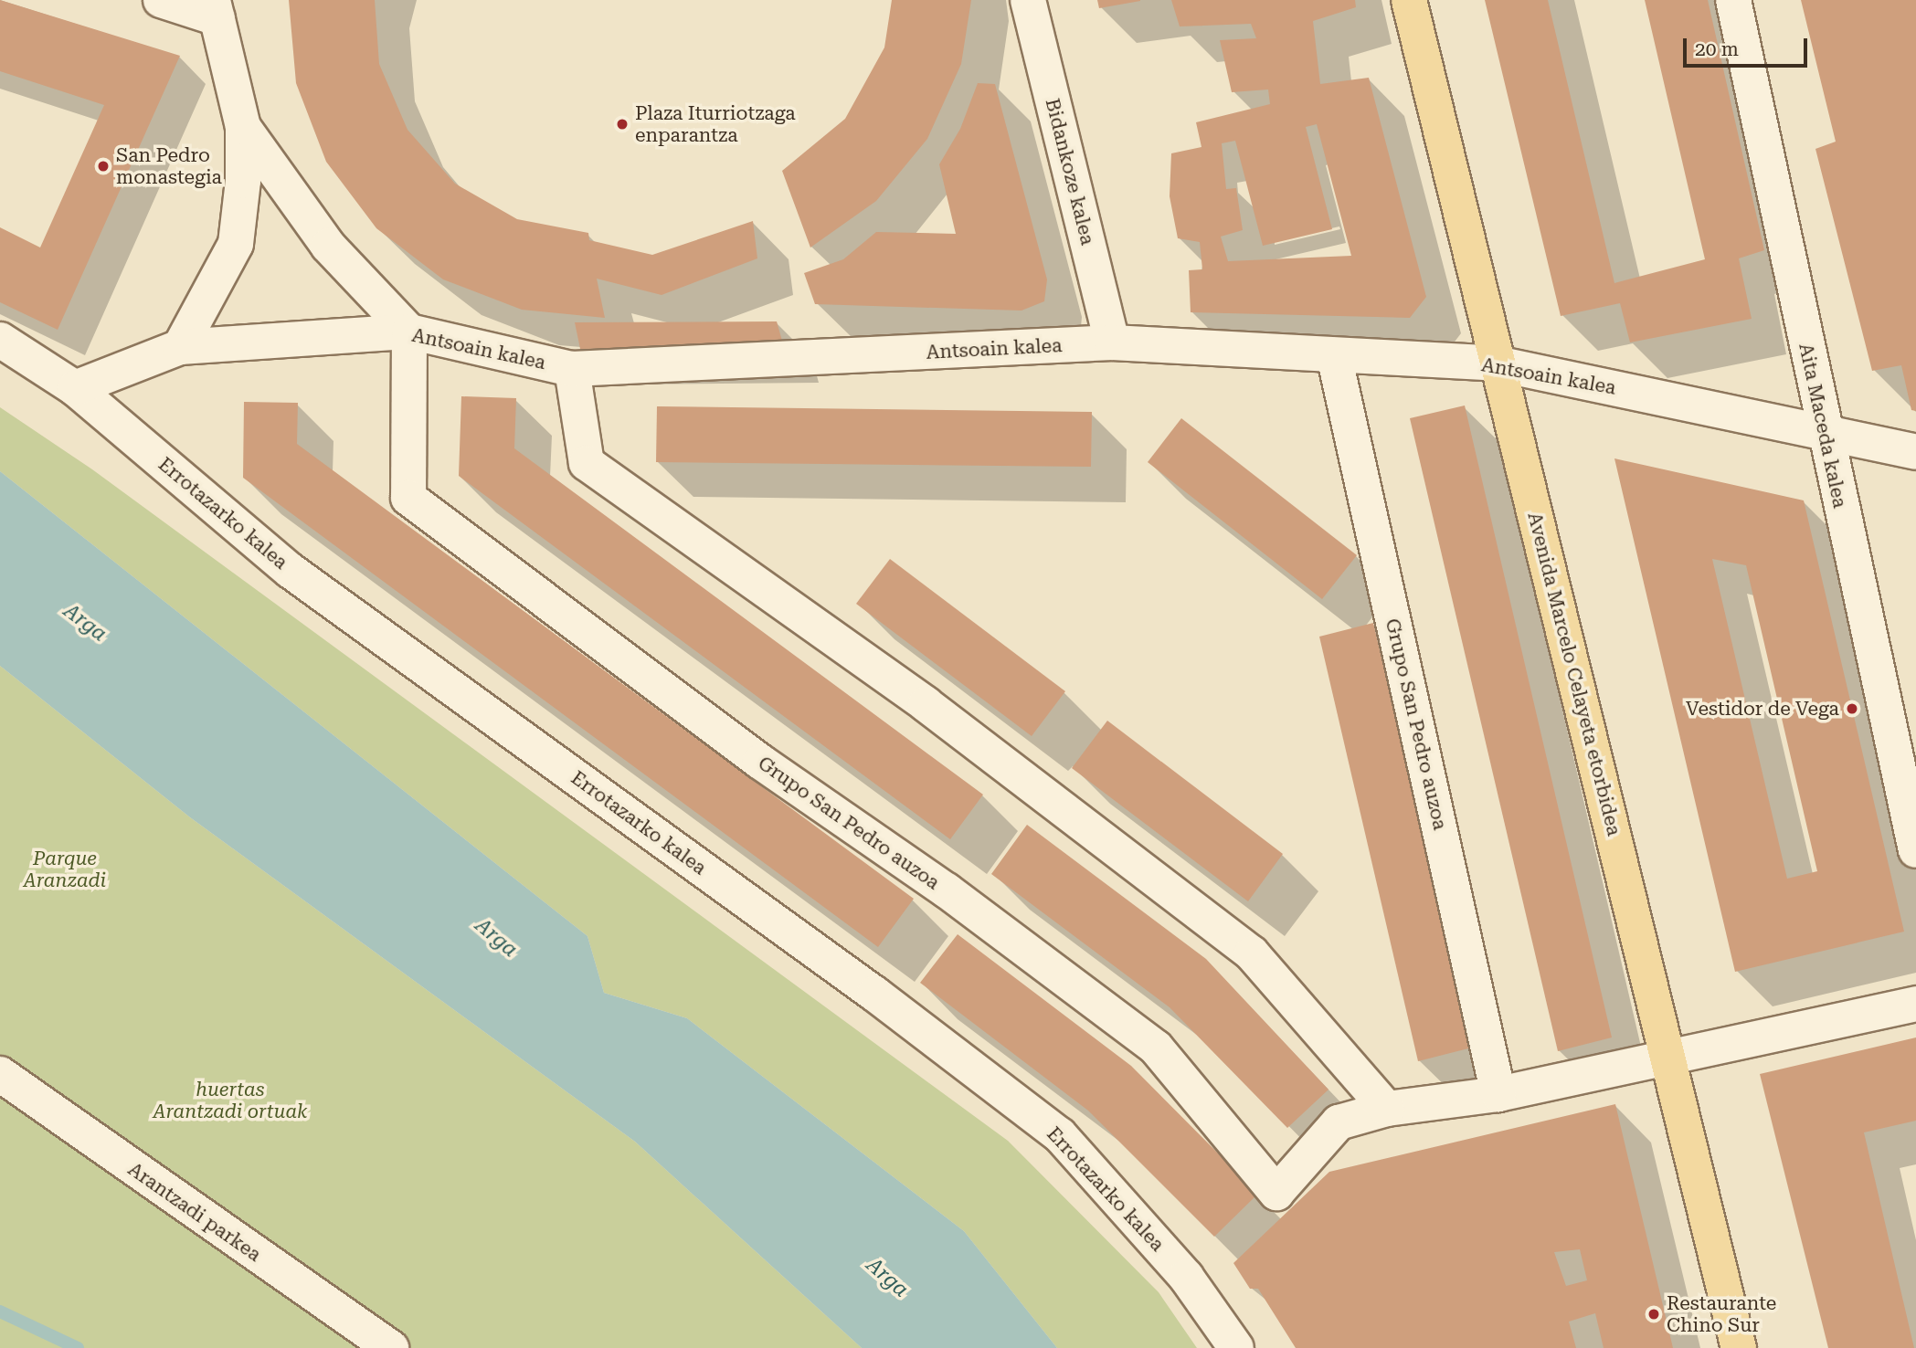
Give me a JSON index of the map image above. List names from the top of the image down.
{
  "streets": {
    "main road": ["Avenida Marcelo Celayeta etorbidea"],
    "street": [
      "Bidankoze kalea",
      "Antsoain kalea",
      "Aita Maceda kalea",
      "Errotazarko kalea",
      "Grupo San Pedro auzoa",
      "Arantzadi parkea"
    ]
  },
  "crossings": [
    ["Bidankoze kalea", "Antsoain kalea"],
    ["Antsoain kalea", "Aita Maceda kalea"],
    ["Antsoain kalea", "Errotazarko kalea"],
    ["Antsoain kalea", "Avenida Marcelo Celayeta etorbidea"],
    ["Antsoain kalea", "Grupo San Pedro auzoa"],
    ["Avenida Marcelo Celayeta etorbidea", "Grupo San Pedro auzoa"]
  ],
  "water": ["Arga"],
  "parks": ["Parque Aranzadi", "huertas Arantzadi ortuak"],
  "places": [
    "Plaza Iturriotzaga enparantza",
    "San Pedro monastegia",
    "Vestidor de Vega",
    "Restaurante Chino Sur"
  ],
  "scale_bar": "20 m"
}
